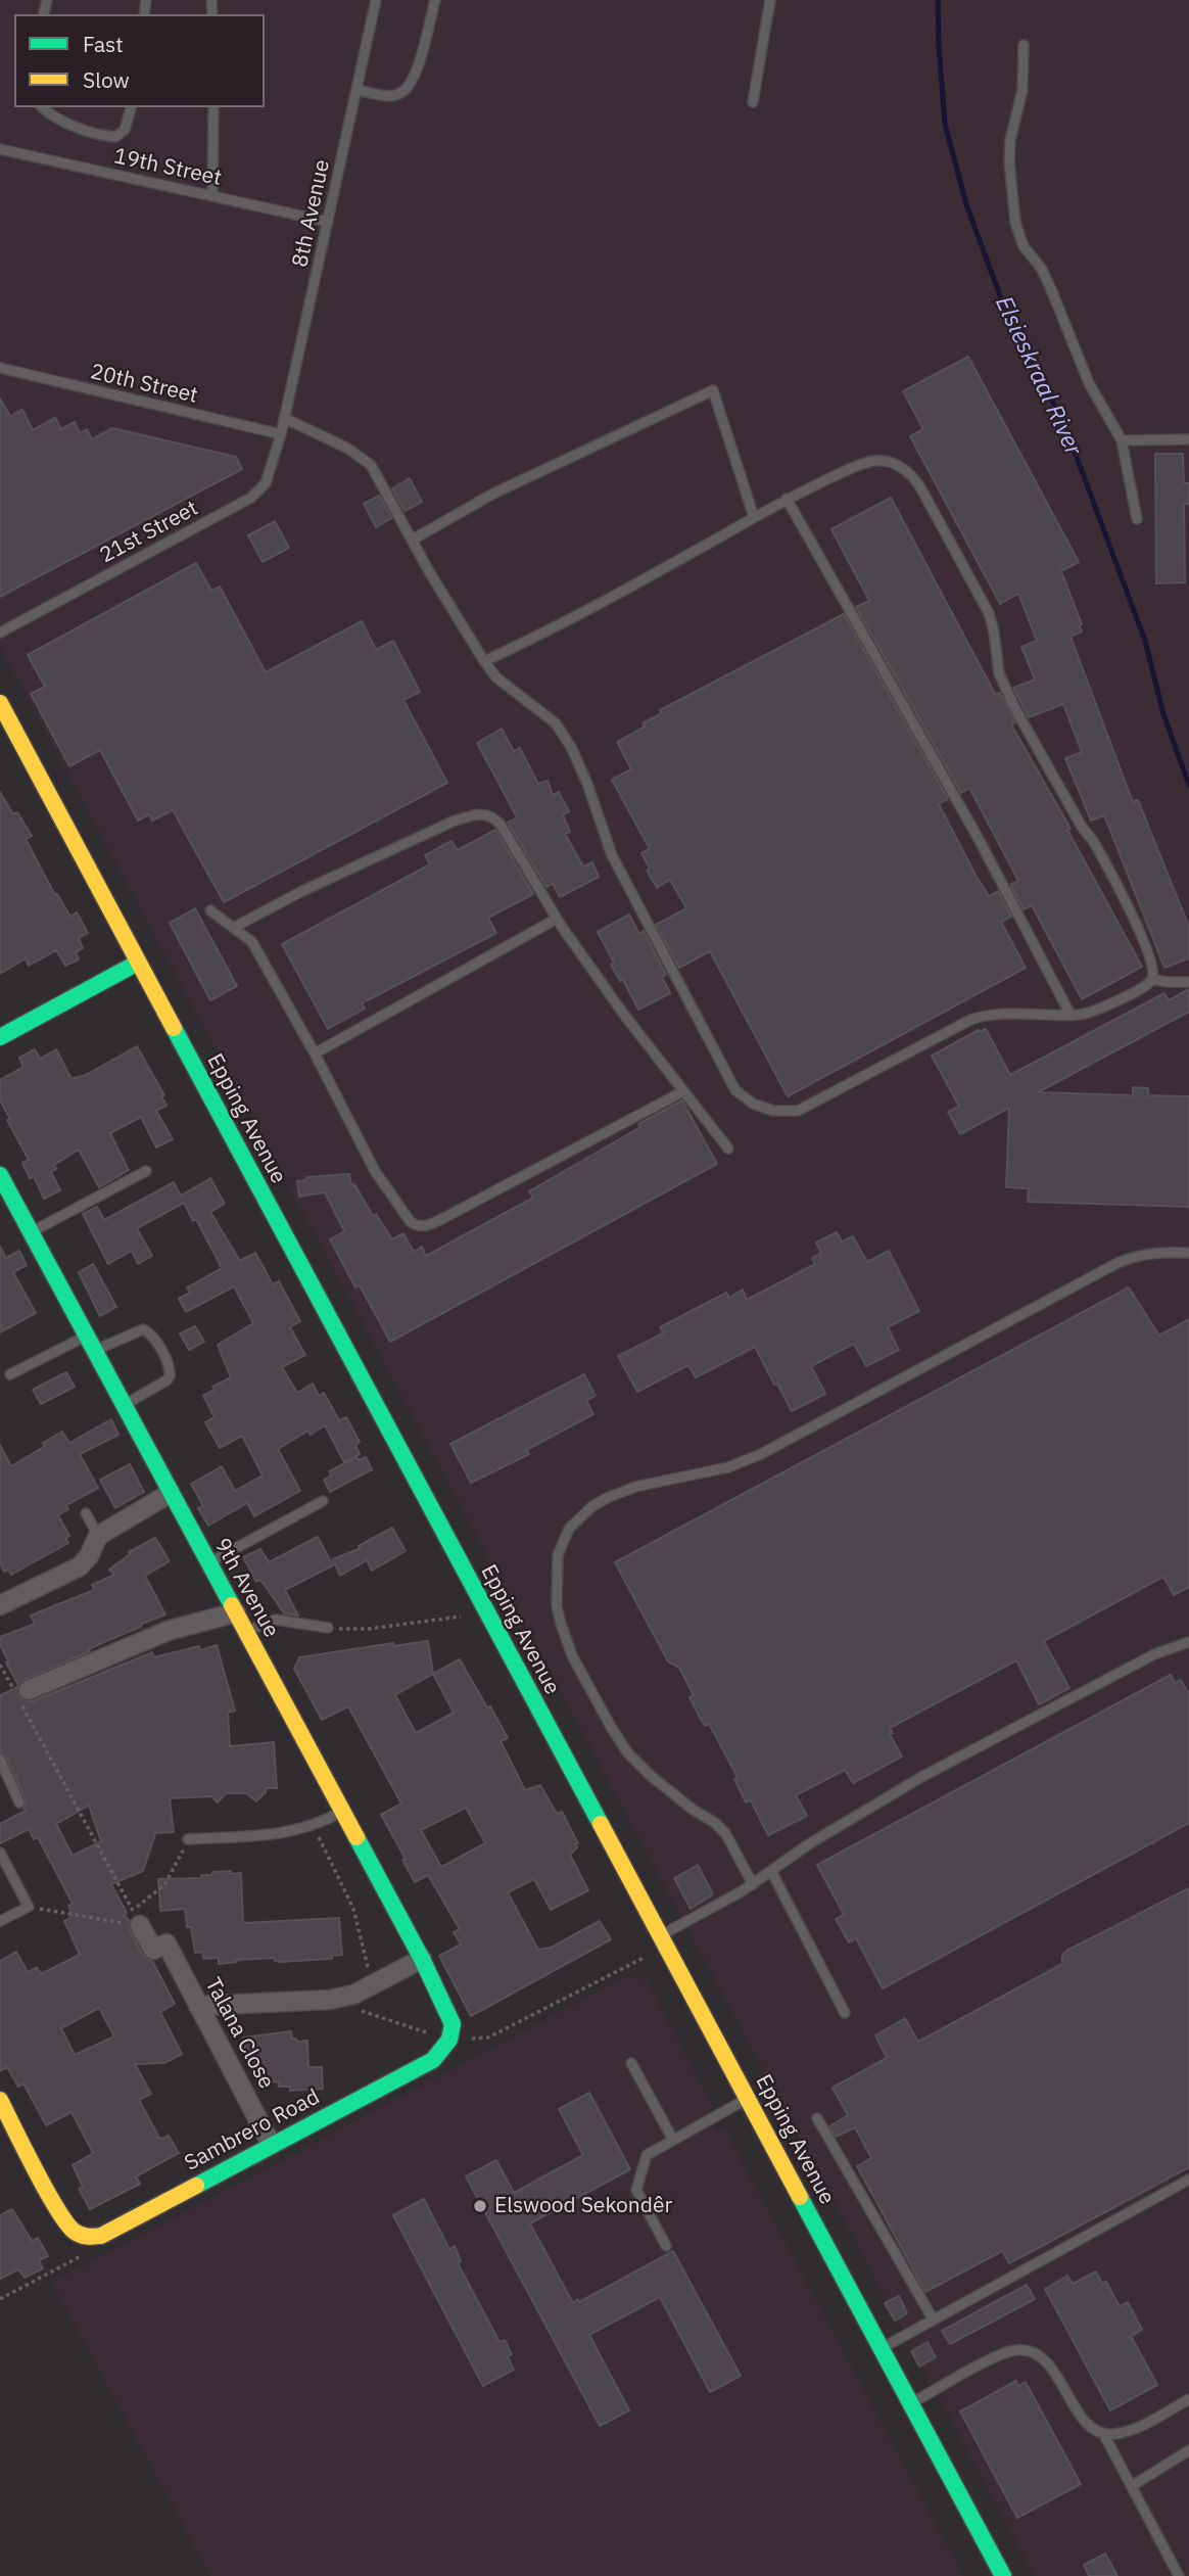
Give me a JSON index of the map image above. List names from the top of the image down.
{
  "streets": {
    "street": [
      "Epping Avenue",
      "9th Avenue",
      "Talana Close",
      "Sambrero Road"
    ],
    "lane": [
      "19th Street",
      "8th Avenue",
      "20th Street",
      "21st Street"
    ]
  },
  "crossings": [
    ["19th Street", "8th Avenue"],
    ["8th Avenue", "20th Street"],
    ["8th Avenue", "21st Street"],
    ["20th Street", "21st Street"],
    ["9th Avenue", "Sambrero Road"],
    ["Talana Close", "Sambrero Road"]
  ],
  "water": ["Elsieskraal River"],
  "places": ["Elswood Sekondêr"],
  "legend": ["Fast", "Slow"]
}
